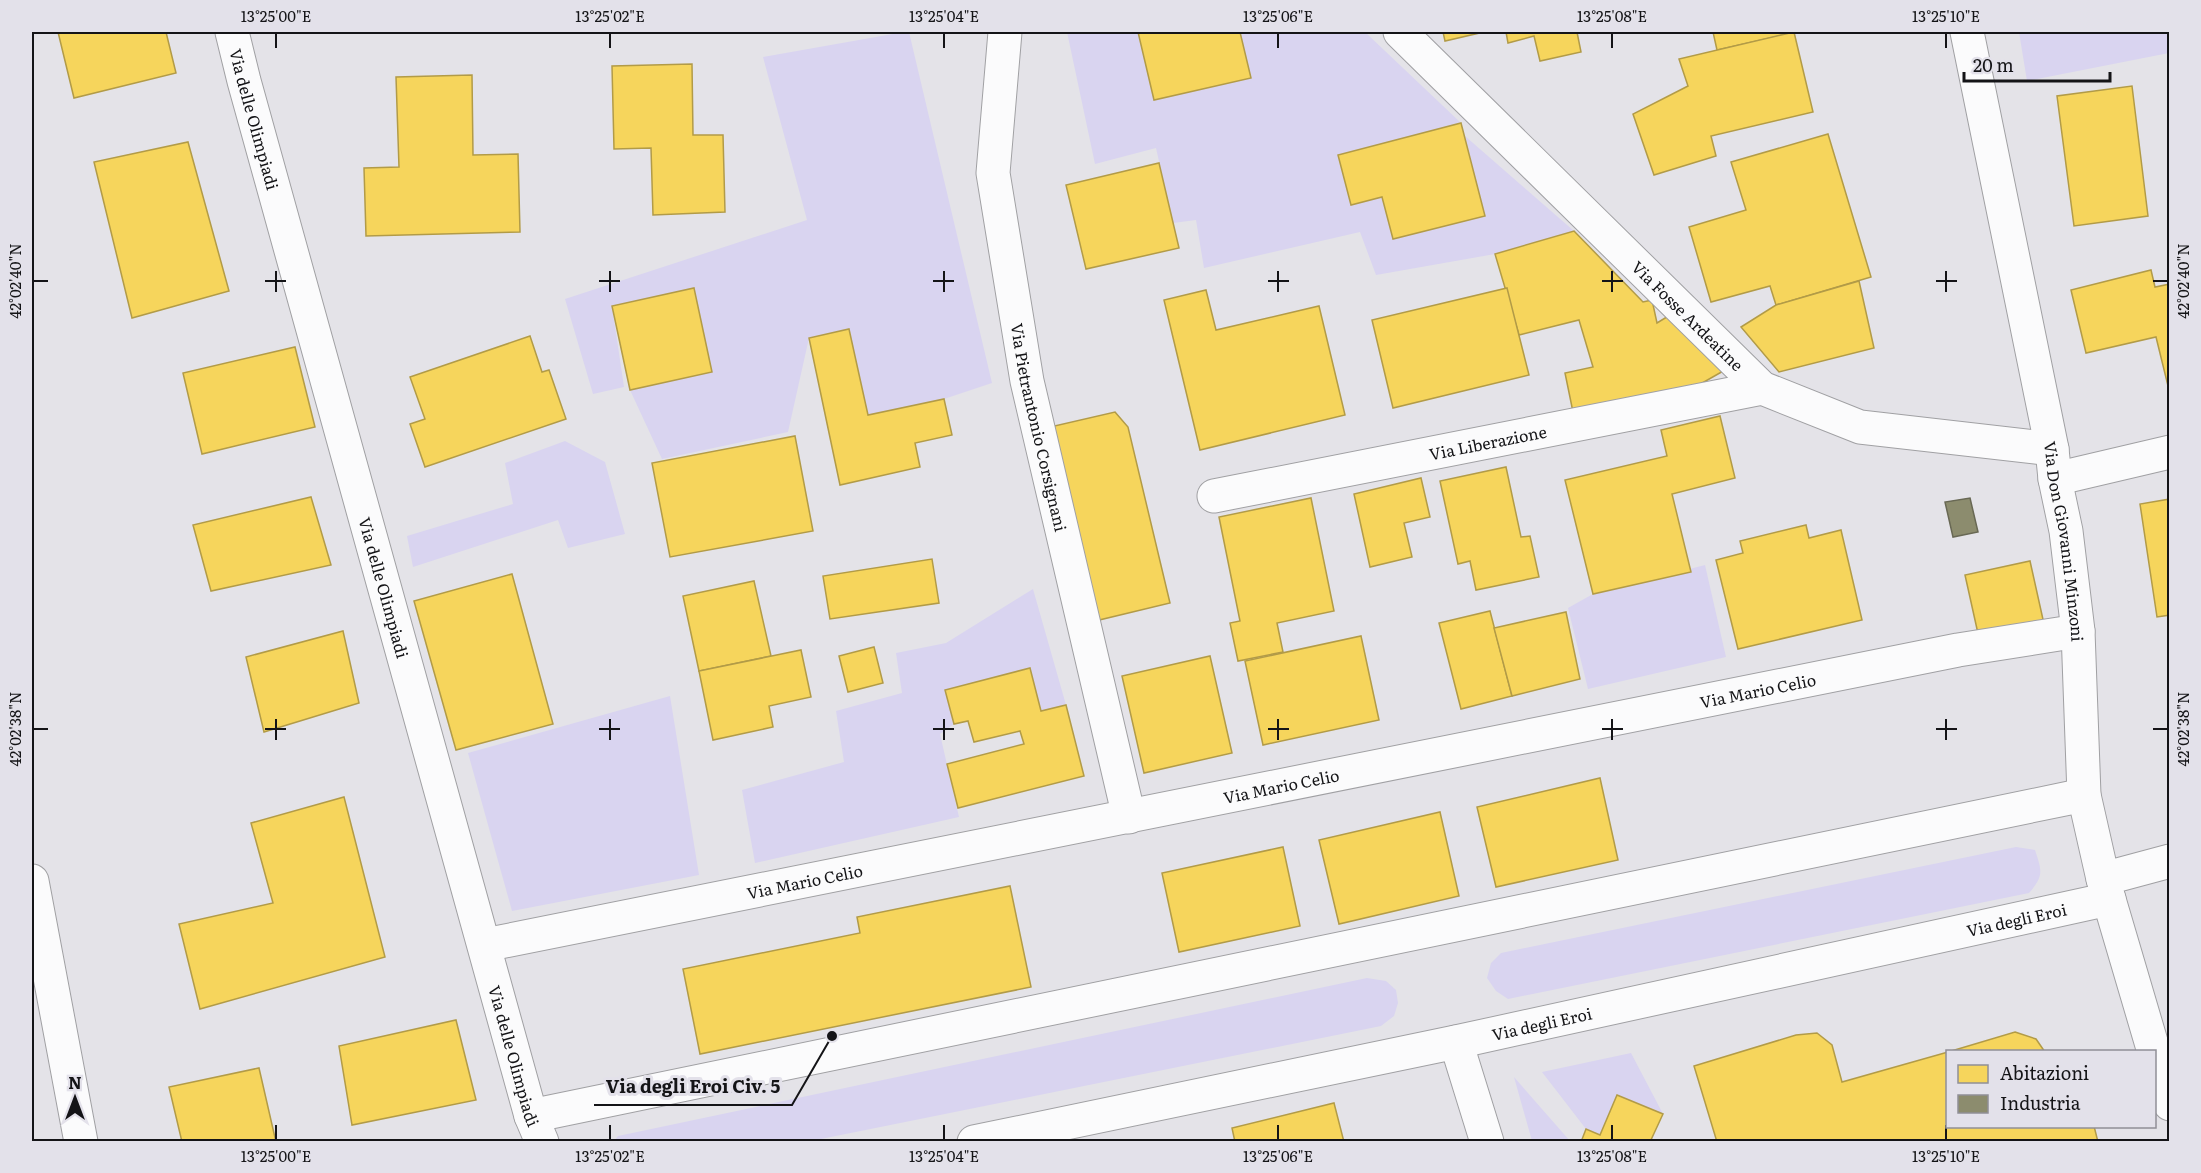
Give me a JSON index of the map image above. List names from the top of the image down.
{
  "streets": {
    "street": [
      "Via delle Olimpiadi",
      "Via Fosse Ardeatine",
      "Via Pietrantonio Corsignani",
      "Via Liberazione",
      "Via Don Giovanni Minzoni",
      "Via Mario Celio",
      "Via degli Eroi"
    ]
  },
  "crossings": [
    ["Via delle Olimpiadi", "Via Mario Celio"],
    ["Via Fosse Ardeatine", "Via Liberazione"],
    ["Via Fosse Ardeatine", "Via Don Giovanni Minzoni"],
    ["Via Pietrantonio Corsignani", "Via Mario Celio"],
    ["Via Don Giovanni Minzoni", "Via Mario Celio"],
    ["Via Don Giovanni Minzoni", "Via degli Eroi"]
  ],
  "places": ["Via degli Eroi Civ. 5"],
  "legend": ["Abitazioni", "Industria"],
  "scale_bar": "20 m",
  "north": "top",
  "coordinates": [
    "13°25'00\"E",
    "13°25'02\"E",
    "13°25'04\"E",
    "13°25'06\"E",
    "13°25'08\"E",
    "13°25'10\"E",
    "42°02'40\"N",
    "42°02'38\"N"
  ]
}
